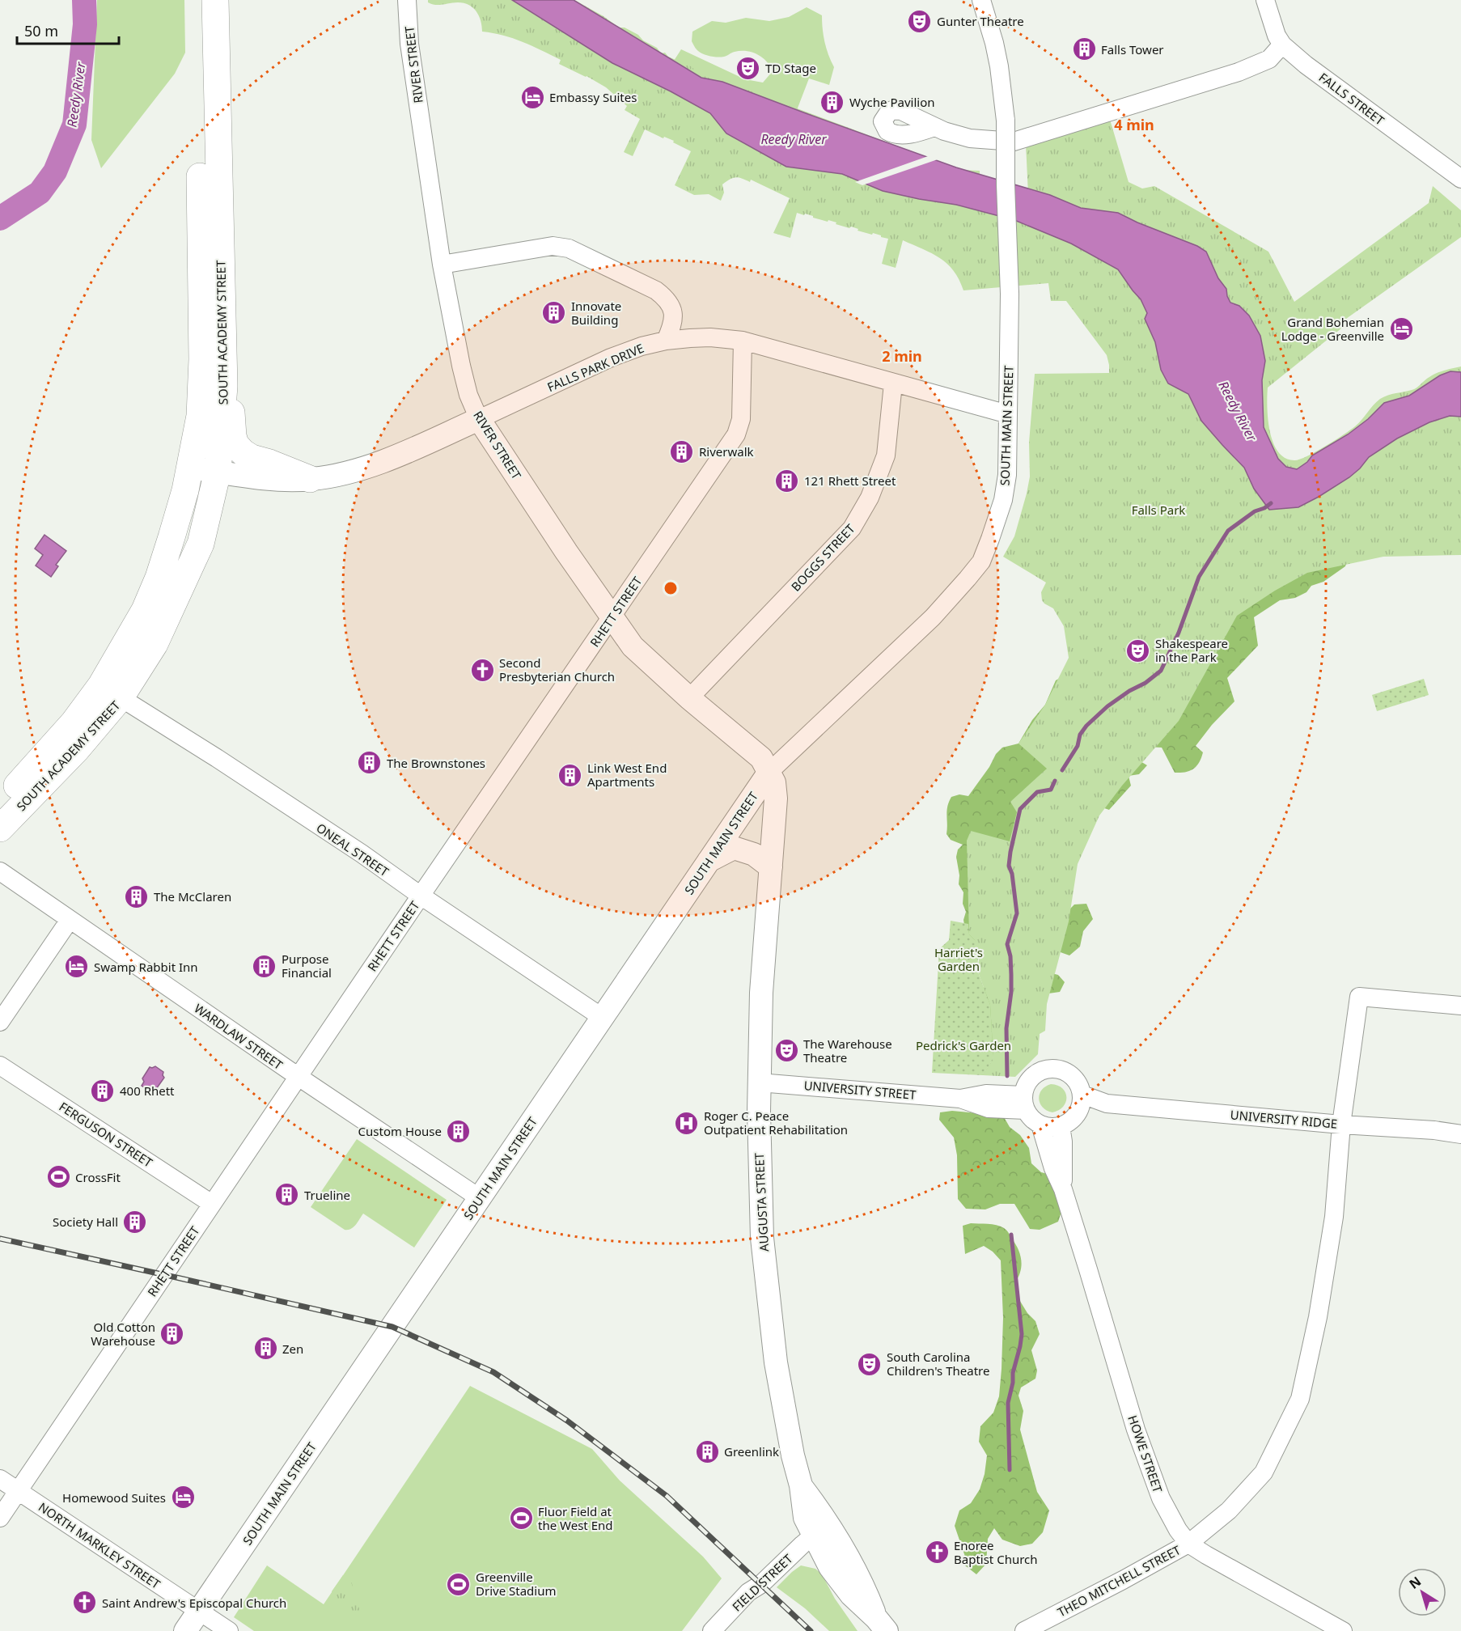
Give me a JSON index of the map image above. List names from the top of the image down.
{
  "streets": {
    "highway": ["SOUTH ACADEMY STREET"],
    "main road": [
      "RIVER STREET",
      "FALLS PARK DRIVE",
      "SOUTH MAIN STREET",
      "AUGUSTA STREET"
    ],
    "street": [
      "FALLS STREET",
      "BOGGS STREET",
      "RHETT STREET",
      "ONEAL STREET",
      "WARDLAW STREET",
      "UNIVERSITY STREET",
      "UNIVERSITY RIDGE",
      "FERGUSON STREET",
      "HOWE STREET",
      "NORTH MARKLEY STREET",
      "THEO MITCHELL STREET",
      "FIELD STREET"
    ]
  },
  "crossings": [
    ["RIVER STREET", "FALLS PARK DRIVE"],
    ["RIVER STREET", "SOUTH MAIN STREET"],
    ["RIVER STREET", "BOGGS STREET"],
    ["RIVER STREET", "RHETT STREET"],
    ["RIVER STREET", "AUGUSTA STREET"],
    ["SOUTH ACADEMY STREET", "FALLS PARK DRIVE"],
    ["SOUTH ACADEMY STREET", "ONEAL STREET"],
    ["FALLS PARK DRIVE", "SOUTH MAIN STREET"],
    ["FALLS PARK DRIVE", "BOGGS STREET"],
    ["FALLS PARK DRIVE", "RHETT STREET"],
    ["SOUTH MAIN STREET", "ONEAL STREET"],
    ["SOUTH MAIN STREET", "WARDLAW STREET"],
    ["SOUTH MAIN STREET", "AUGUSTA STREET"],
    ["SOUTH MAIN STREET", "NORTH MARKLEY STREET"],
    ["RHETT STREET", "ONEAL STREET"],
    ["RHETT STREET", "WARDLAW STREET"],
    ["RHETT STREET", "FERGUSON STREET"],
    ["RHETT STREET", "NORTH MARKLEY STREET"],
    ["UNIVERSITY STREET", "UNIVERSITY RIDGE"],
    ["UNIVERSITY STREET", "AUGUSTA STREET"],
    ["UNIVERSITY STREET", "HOWE STREET"],
    ["UNIVERSITY RIDGE", "HOWE STREET"],
    ["UNIVERSITY RIDGE", "THEO MITCHELL STREET"],
    ["AUGUSTA STREET", "FIELD STREET"],
    ["HOWE STREET", "THEO MITCHELL STREET"]
  ],
  "water": ["Reedy River"],
  "parks": ["Falls Park", "Harriet's Garden", "Pedrick's Garden"],
  "places": {
    "theatre": [
      "Gunter Theatre",
      "TD Stage",
      "Shakespeare in the Park",
      "The Warehouse Theatre",
      "South Carolina Children's Theatre"
    ],
    "building": [
      "Falls Tower",
      "Wyche Pavilion",
      "Innovate Building",
      "Riverwalk",
      "121 Rhett Street",
      "The Brownstones",
      "Link West End Apartments",
      "The McClaren",
      "Purpose Financial",
      "400 Rhett",
      "Custom House",
      "Trueline",
      "Society Hall",
      "Old Cotton Warehouse",
      "Zen",
      "Greenlink"
    ],
    "hotel": [
      "Embassy Suites",
      "Grand Bohemian Lodge - Greenville",
      "Swamp Rabbit Inn",
      "Homewood Suites"
    ],
    "church": ["Second Presbyterian Church", "Enoree Baptist Church", "Saint Andrew's Episcopal Church"],
    "hospital": ["Roger C. Peace Outpatient Rehabilitation"],
    "sports": ["CrossFit", "Fluor Field at the West End", "Greenville Drive Stadium"]
  },
  "scale_bar": "50 m",
  "north": "top left",
  "rings": ["4 min", "2 min"]
}
